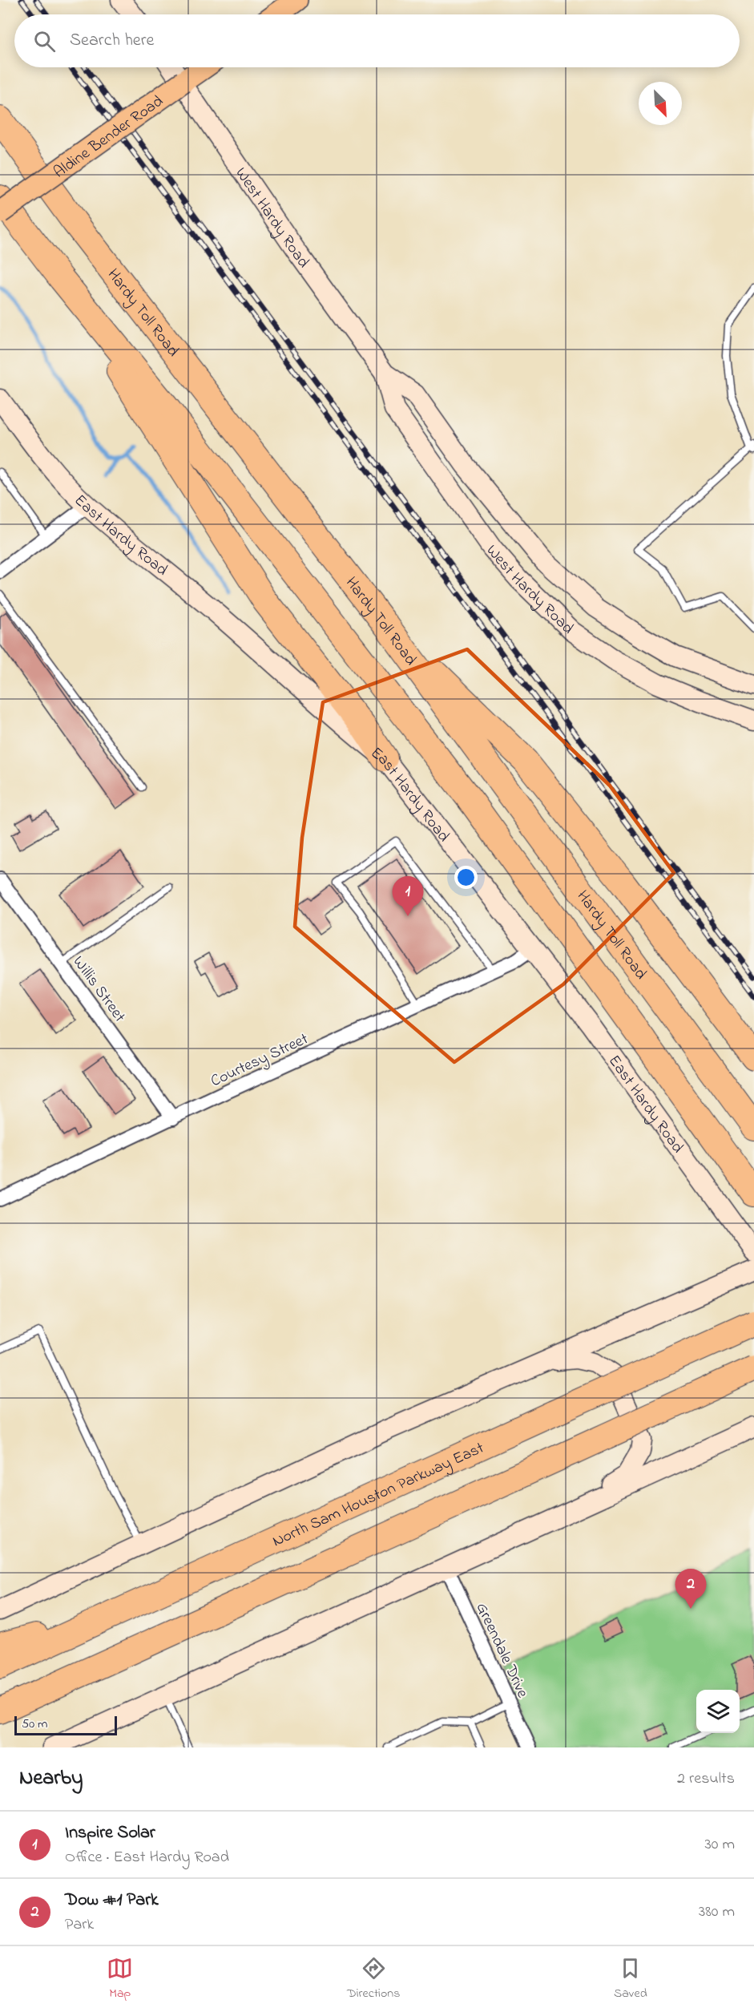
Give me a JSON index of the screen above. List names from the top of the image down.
{
  "streets": {
    "highway": ["Hardy Toll Road", "North Sam Houston Parkway East"],
    "main road": ["Aldine Bender Road", "West Hardy Road", "East Hardy Road"],
    "street": ["Willis Street", "Courtesy Street", "Greendale Drive"]
  },
  "crossings": [
    ["Aldine Bender Road", "West Hardy Road"],
    ["East Hardy Road", "Courtesy Street"],
    ["Willis Street", "Courtesy Street"]
  ],
  "scale_bar": "50 m",
  "north": "bottom right",
  "page": {
    "search": "Search here",
    "pins": ["1", "2"],
    "scale": "50 m",
    "heading": ["Nearby", "2 results"],
    "list": [
      {
        "mark": "1",
        "name": "Inspire Solar",
        "note": "Office · East Hardy Road",
        "value": "30 m"
      },
      {
        "mark": "2",
        "name": "Dow #1 Park",
        "note": "Park",
        "value": "380 m"
      }
    ],
    "nav": ["Map", "Directions", "Saved"]
  }
}
